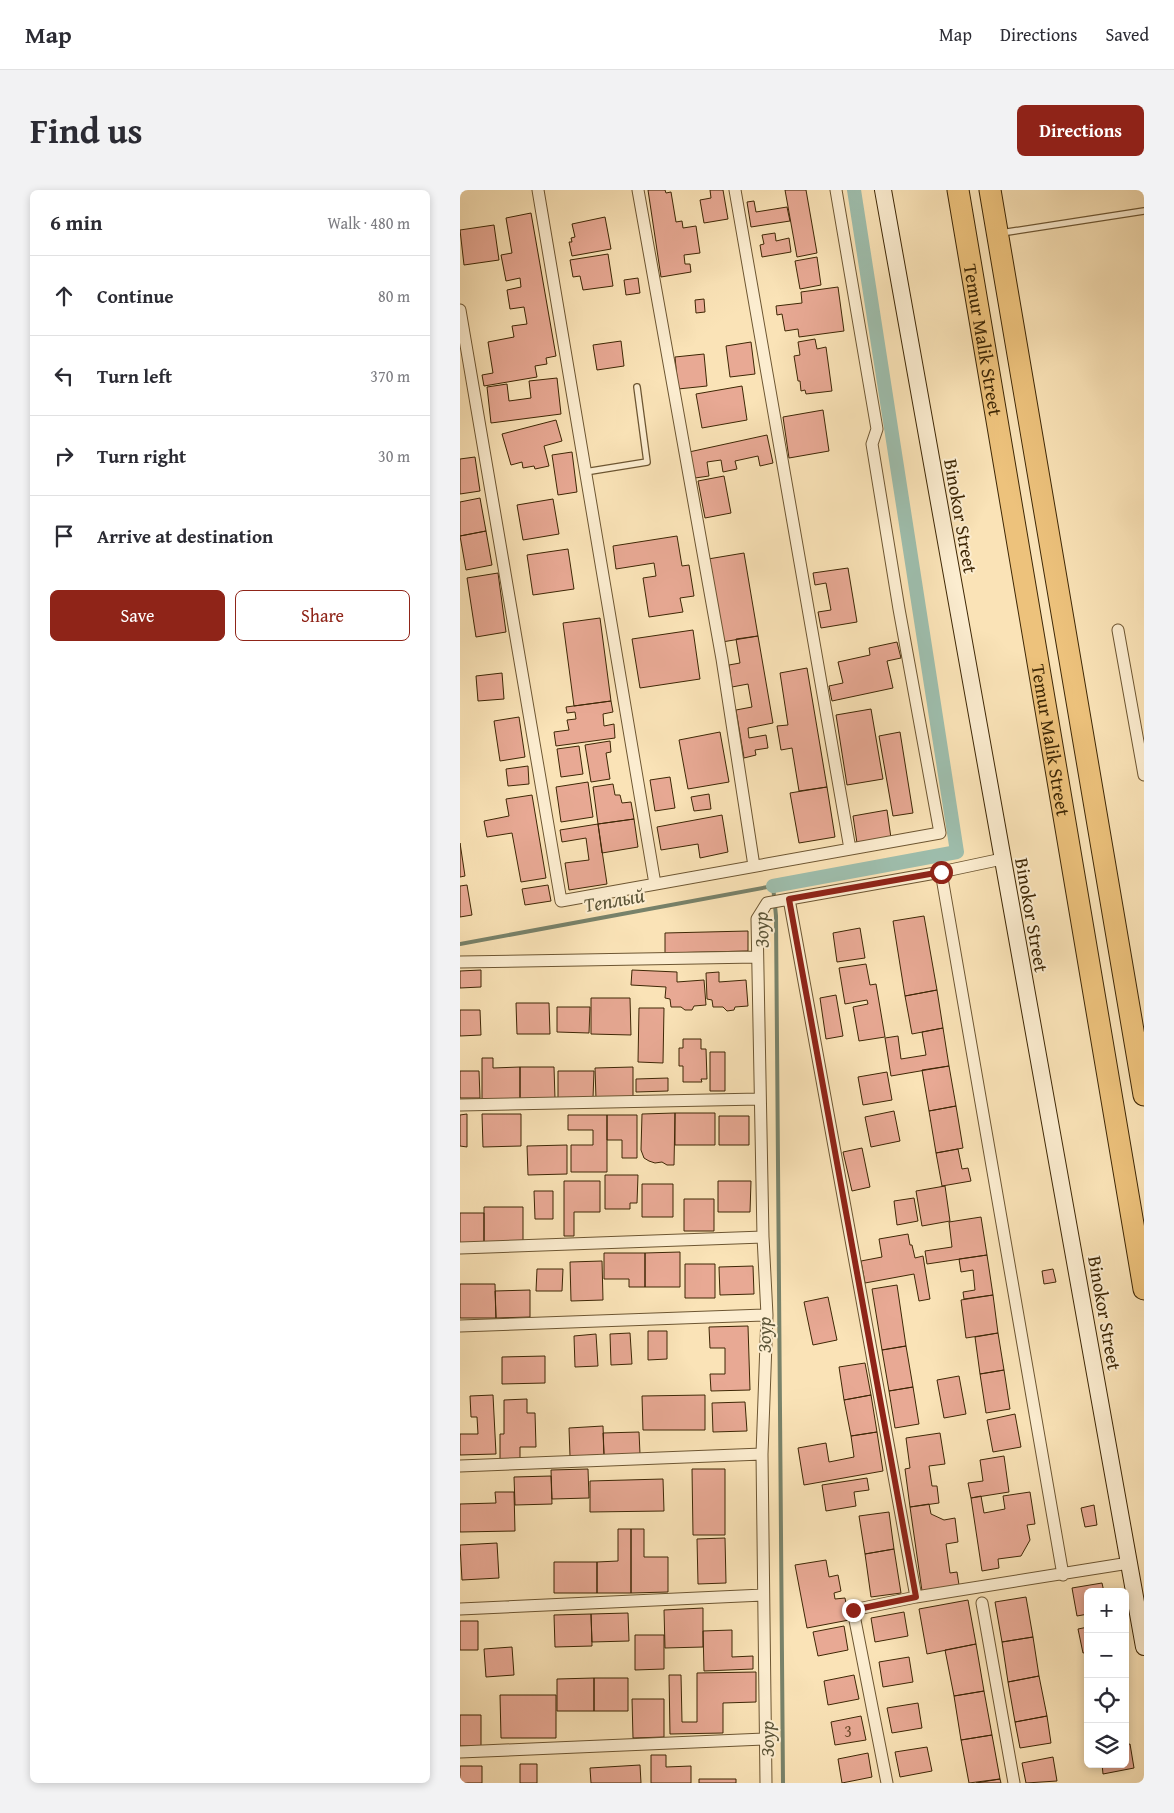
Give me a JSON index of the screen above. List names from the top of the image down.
{
  "streets": {
    "highway": ["Temur Malik Street"],
    "main road": ["Binokor Street"]
  },
  "water": ["Теплый", "Зоур"],
  "house_numbers": ["3"],
  "page": {
    "header": "Map",
    "nav": ["Map", "Directions", "Saved"],
    "title": "Find us",
    "buttons": [
      "Directions",
      ["Save", "Share"]
    ],
    "heading": ["6 min", "Walk · 480 m"],
    "list": [
      ["Continue", "80 m"],
      ["Turn left", "370 m"],
      ["Turn right", "30 m"],
      "Arrive at destination"
    ],
    "map_buttons": ["+", "−"]
  }
}
